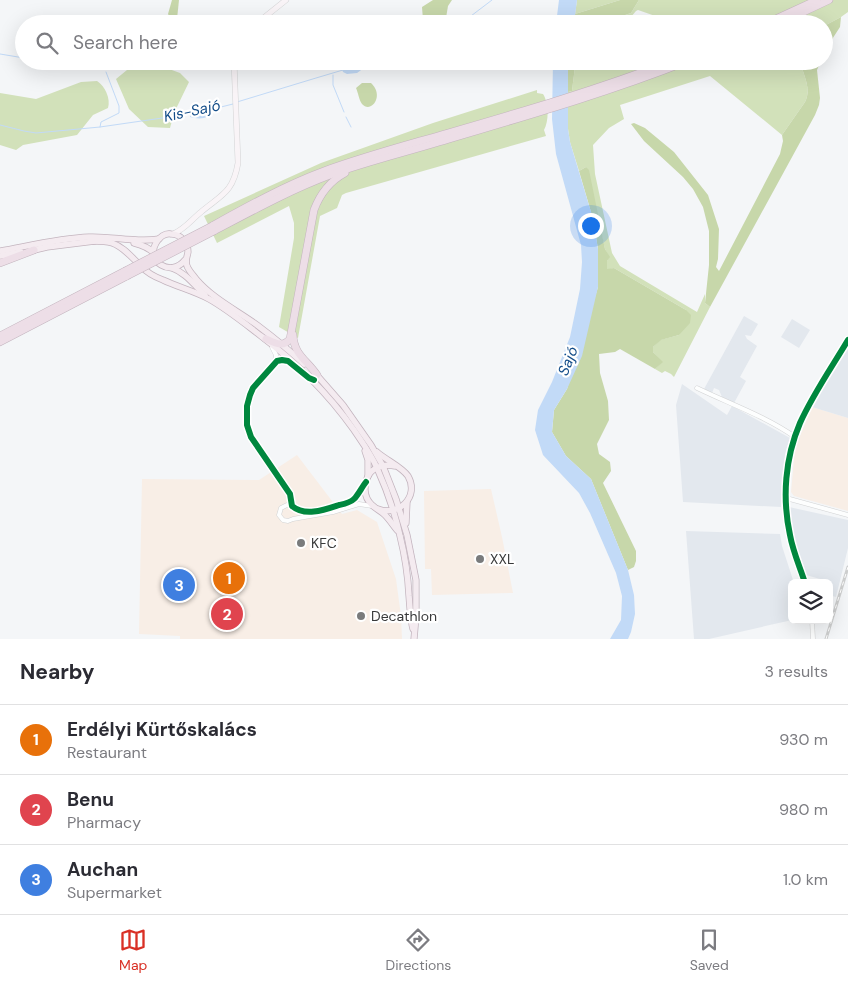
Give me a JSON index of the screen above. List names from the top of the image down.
{
  "water": ["Kis-Sajó", "Sajó"],
  "places": ["KFC", "XXL", "Decathlon"],
  "page": {
    "search": "Search here",
    "pins": ["1", "3", "2"],
    "heading": ["Nearby", "3 results"],
    "list": [
      {
        "mark": "1",
        "name": "Erdélyi Kürtőskalács",
        "note": "Restaurant",
        "value": "930 m"
      },
      {
        "mark": "2",
        "name": "Benu",
        "note": "Pharmacy",
        "value": "980 m"
      },
      {
        "mark": "3",
        "name": "Auchan",
        "note": "Supermarket",
        "value": "1.0 km"
      }
    ],
    "nav": ["Map", "Directions", "Saved"]
  }
}
